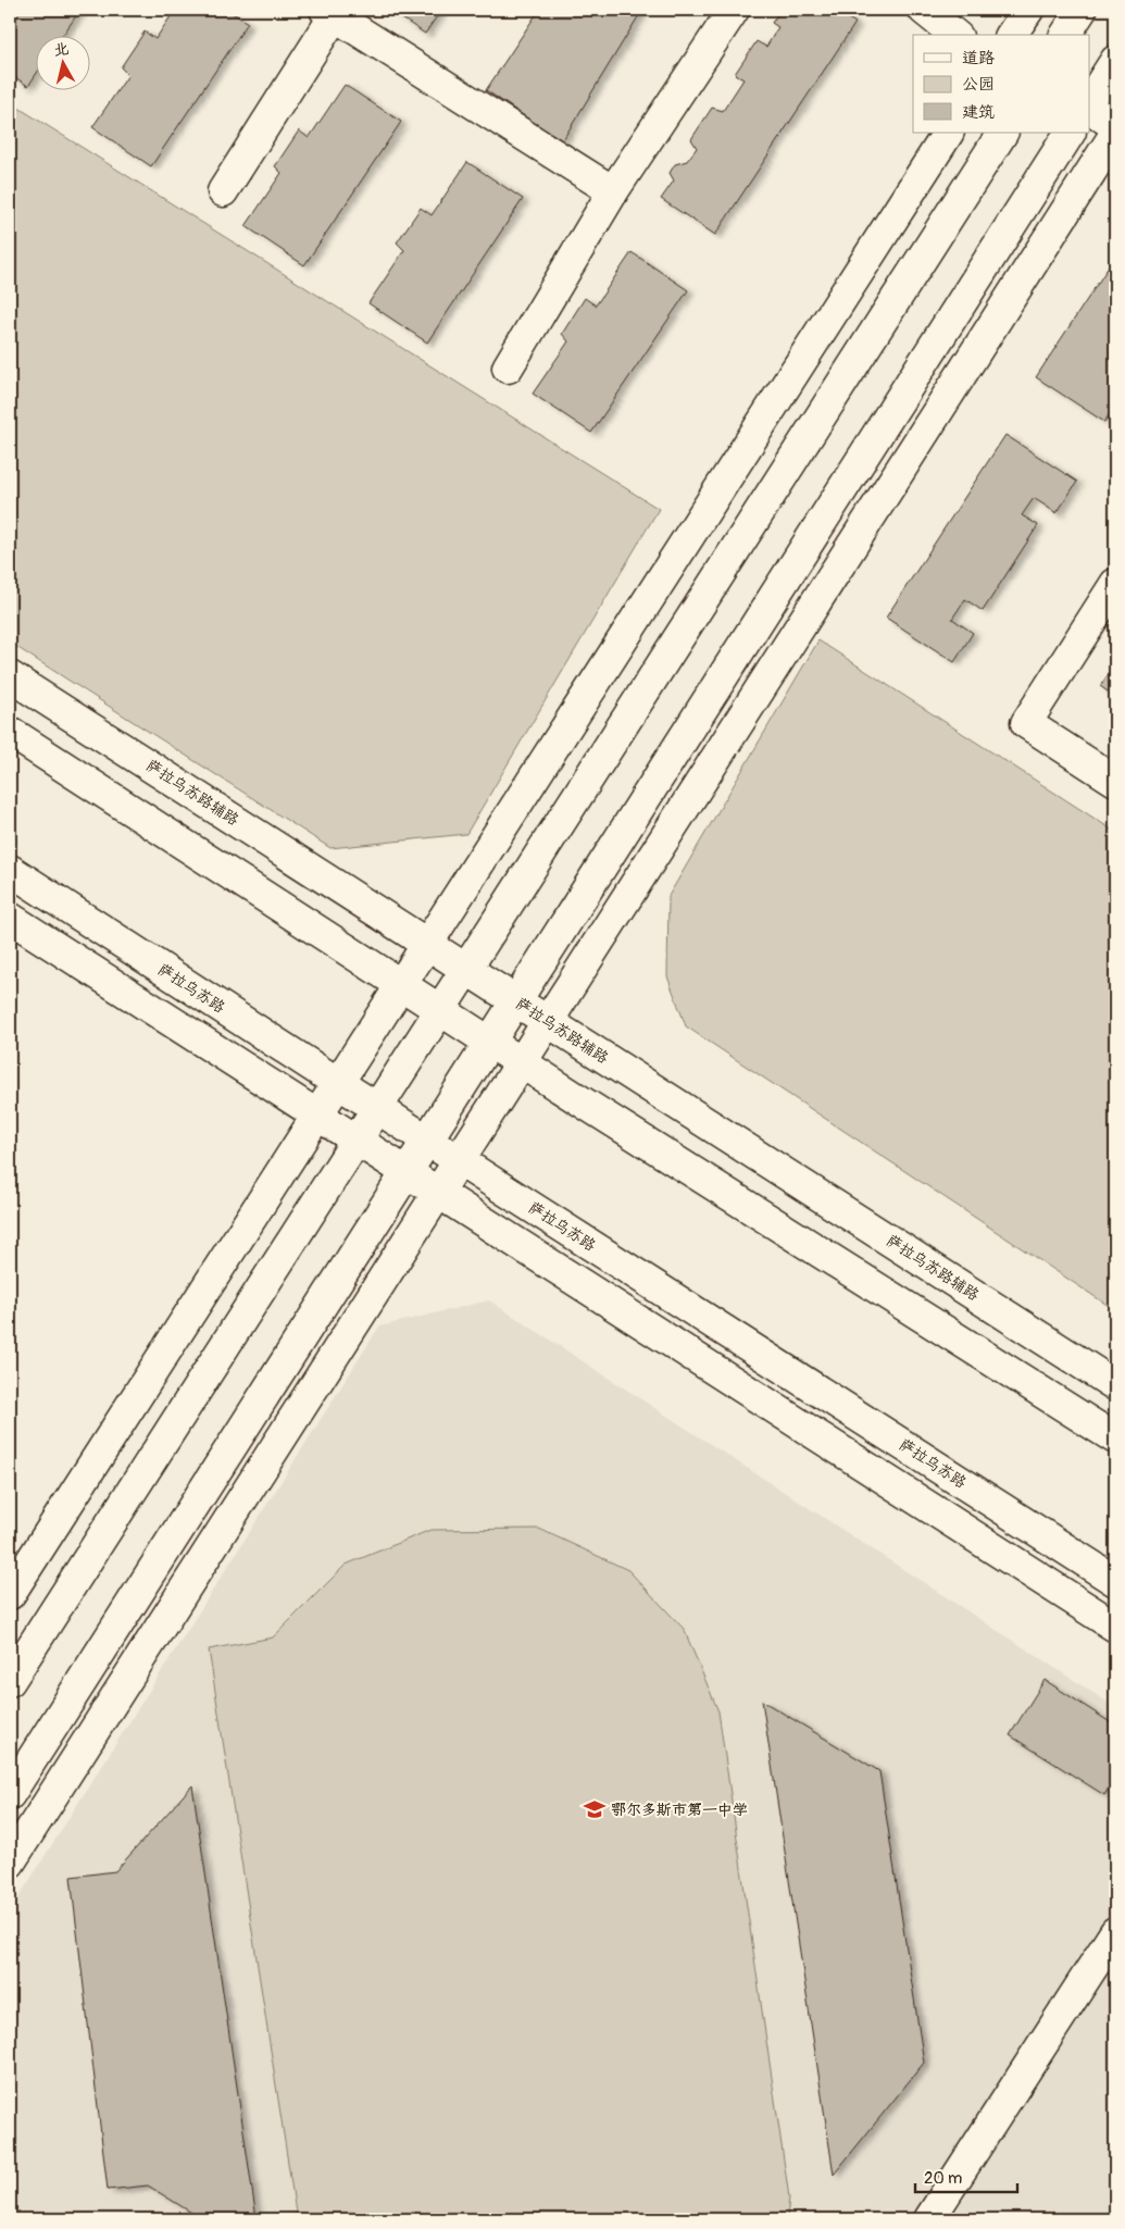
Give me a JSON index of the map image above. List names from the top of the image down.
{
  "streets": {
    "street": ["萨拉乌苏路辅路", "萨拉乌苏路"]
  },
  "places": {
    "school or university": ["鄂尔多斯市第一中学"]
  },
  "legend": ["道路", "公园", "建筑"],
  "scale_bar": "20 m",
  "north": "top"
}
